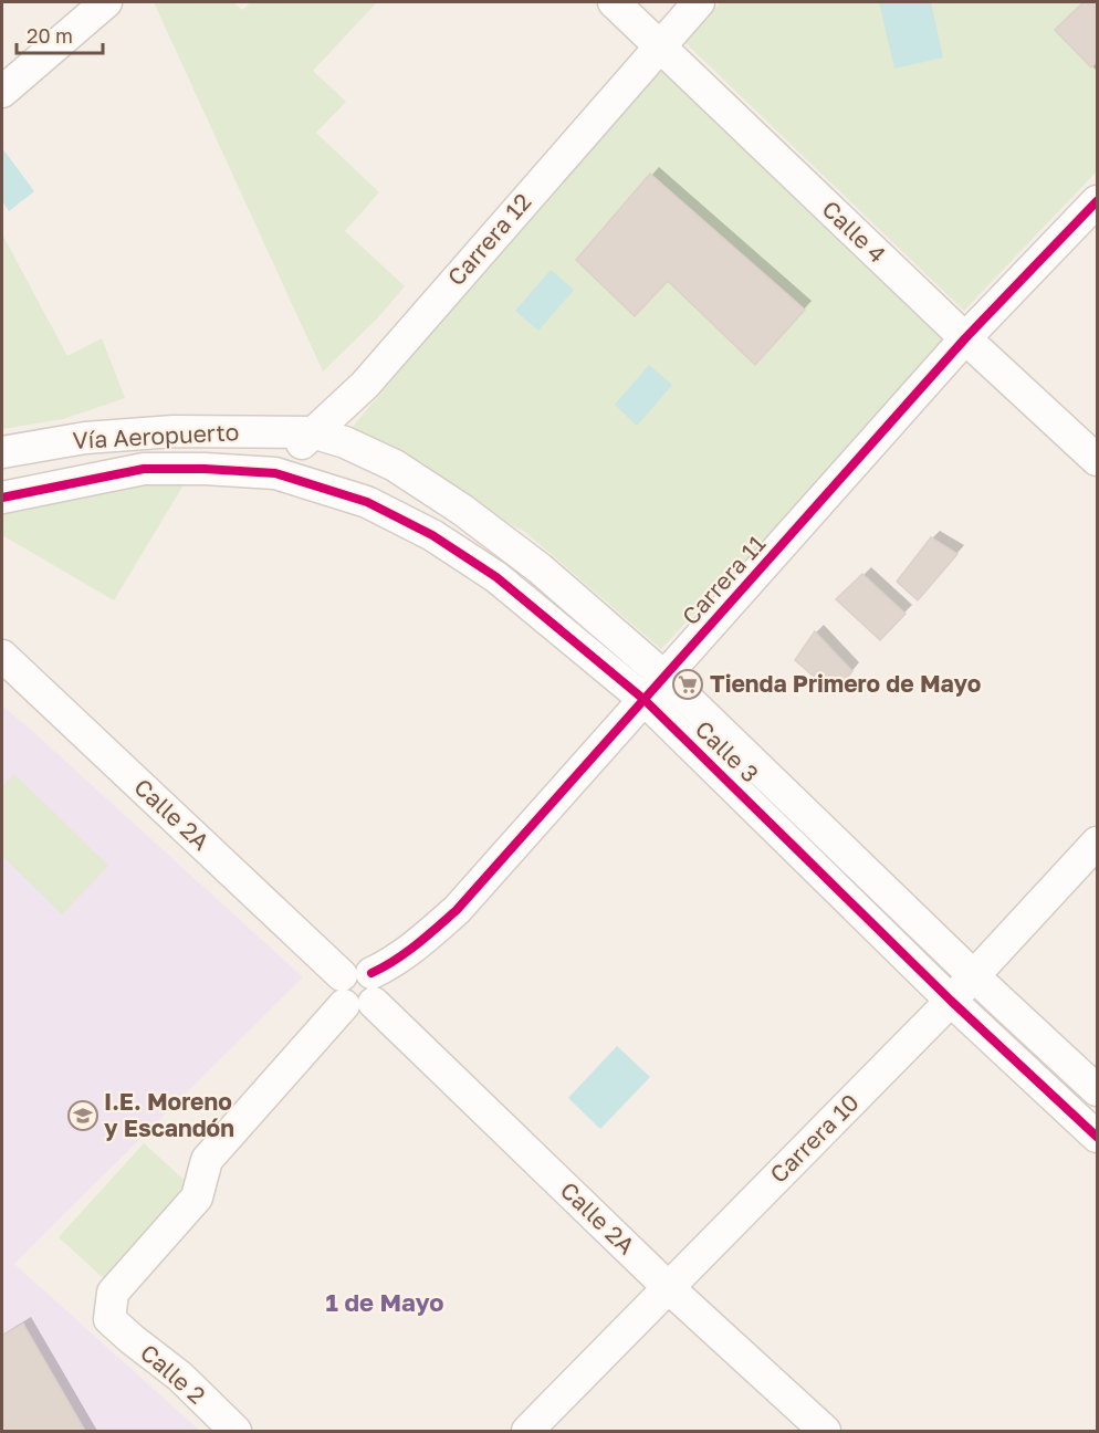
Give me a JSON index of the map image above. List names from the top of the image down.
{
  "streets": {
    "street": [
      "Calle 4",
      "Carrera 12",
      "Vía Aeropuerto",
      "Carrera 11",
      "Calle 3",
      "Calle 2A",
      "Carrera 10",
      "Calle 2"
    ]
  },
  "crossings": [
    ["Calle 4", "Carrera 12"],
    ["Calle 4", "Carrera 11"],
    ["Carrera 12", "Vía Aeropuerto"],
    ["Carrera 12", "Calle 3"],
    ["Vía Aeropuerto", "Calle 3"],
    ["Carrera 11", "Calle 3"],
    ["Carrera 11", "Calle 2A"],
    ["Carrera 11", "Calle 2"],
    ["Calle 3", "Carrera 10"],
    ["Calle 2A", "Carrera 10"]
  ],
  "districts": ["1 de Mayo"],
  "places": {
    "supermarket": ["Tienda Primero de Mayo"],
    "school or university": ["I.E. Moreno y Escandón"]
  },
  "scale_bar": "20 m"
}
